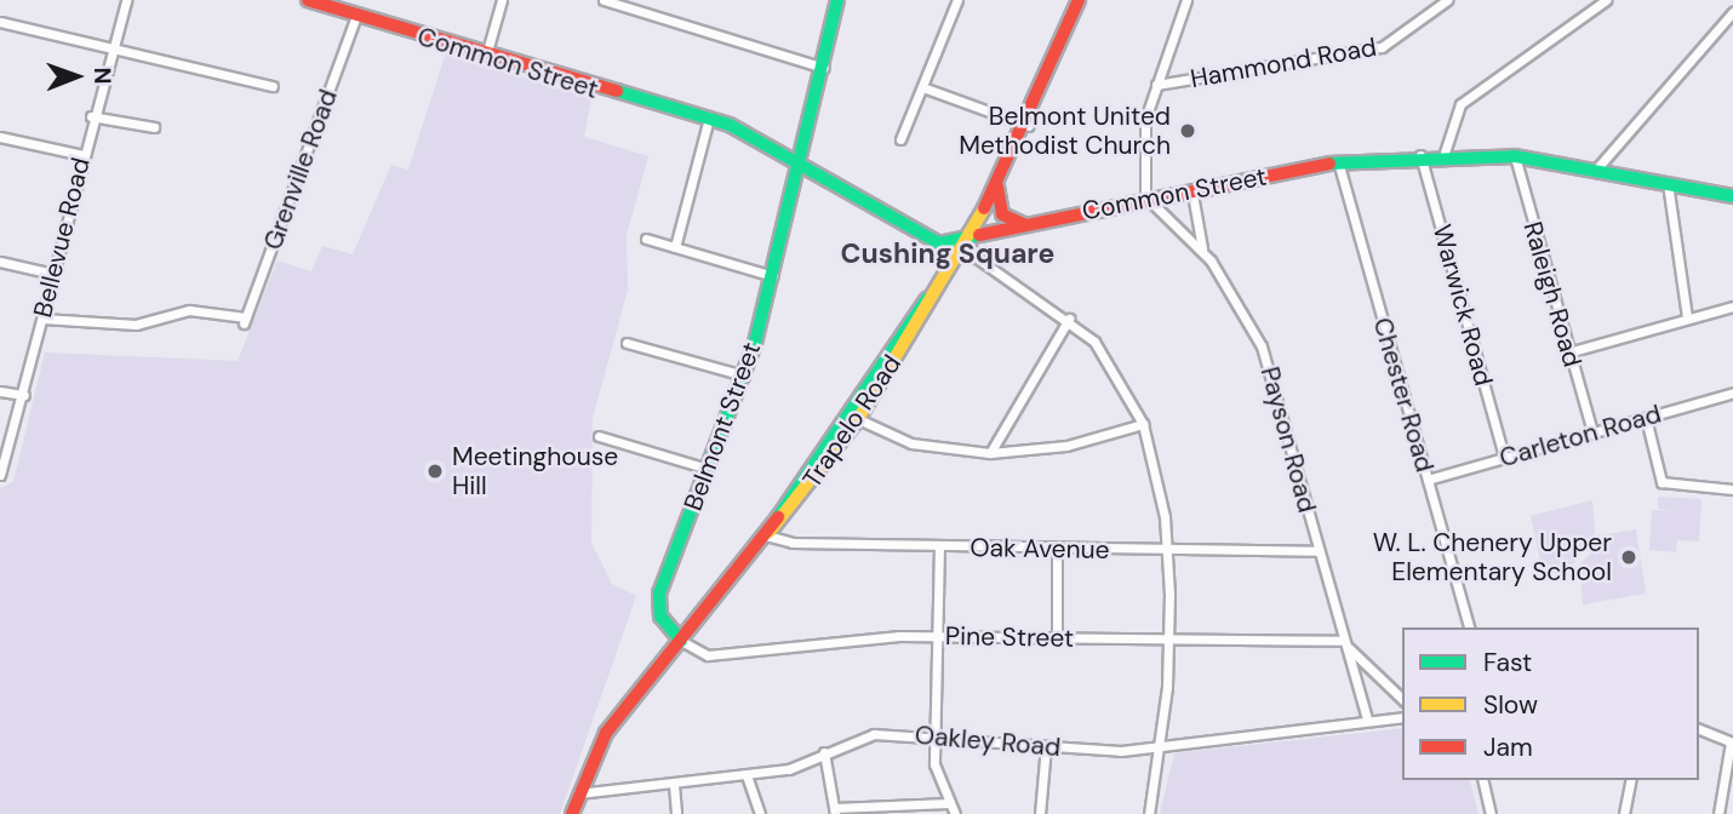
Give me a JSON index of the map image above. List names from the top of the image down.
{
  "streets": {
    "main road": ["Common Street", "Trapelo Road", "Belmont Street"],
    "street": [
      "Hammond Road",
      "Grenville Road",
      "Bellevue Road",
      "Raleigh Road",
      "Warwick Road",
      "Chester Road",
      "Carleton Road",
      "Payson Road",
      "Oak Avenue",
      "Pine Street",
      "Oakley Road"
    ]
  },
  "crossings": [
    ["Common Street", "Grenville Road"],
    ["Common Street", "Raleigh Road"],
    ["Common Street", "Warwick Road"],
    ["Common Street", "Chester Road"],
    ["Common Street", "Trapelo Road"],
    ["Common Street", "Belmont Street"],
    ["Common Street", "Payson Road"],
    ["Grenville Road", "Bellevue Road"],
    ["Raleigh Road", "Carleton Road"],
    ["Warwick Road", "Carleton Road"],
    ["Chester Road", "Carleton Road"],
    ["Trapelo Road", "Belmont Street"],
    ["Trapelo Road", "Oak Avenue"],
    ["Trapelo Road", "Pine Street"],
    ["Belmont Street", "Pine Street"],
    ["Payson Road", "Oak Avenue"],
    ["Payson Road", "Pine Street"],
    ["Payson Road", "Oakley Road"]
  ],
  "districts": ["Cushing Square"],
  "places": ["Belmont United Methodist Church", "Meetinghouse Hill", "W. L. Chenery Upper Elementary School"],
  "legend": ["Fast", "Slow", "Jam"],
  "north": "right"
}
